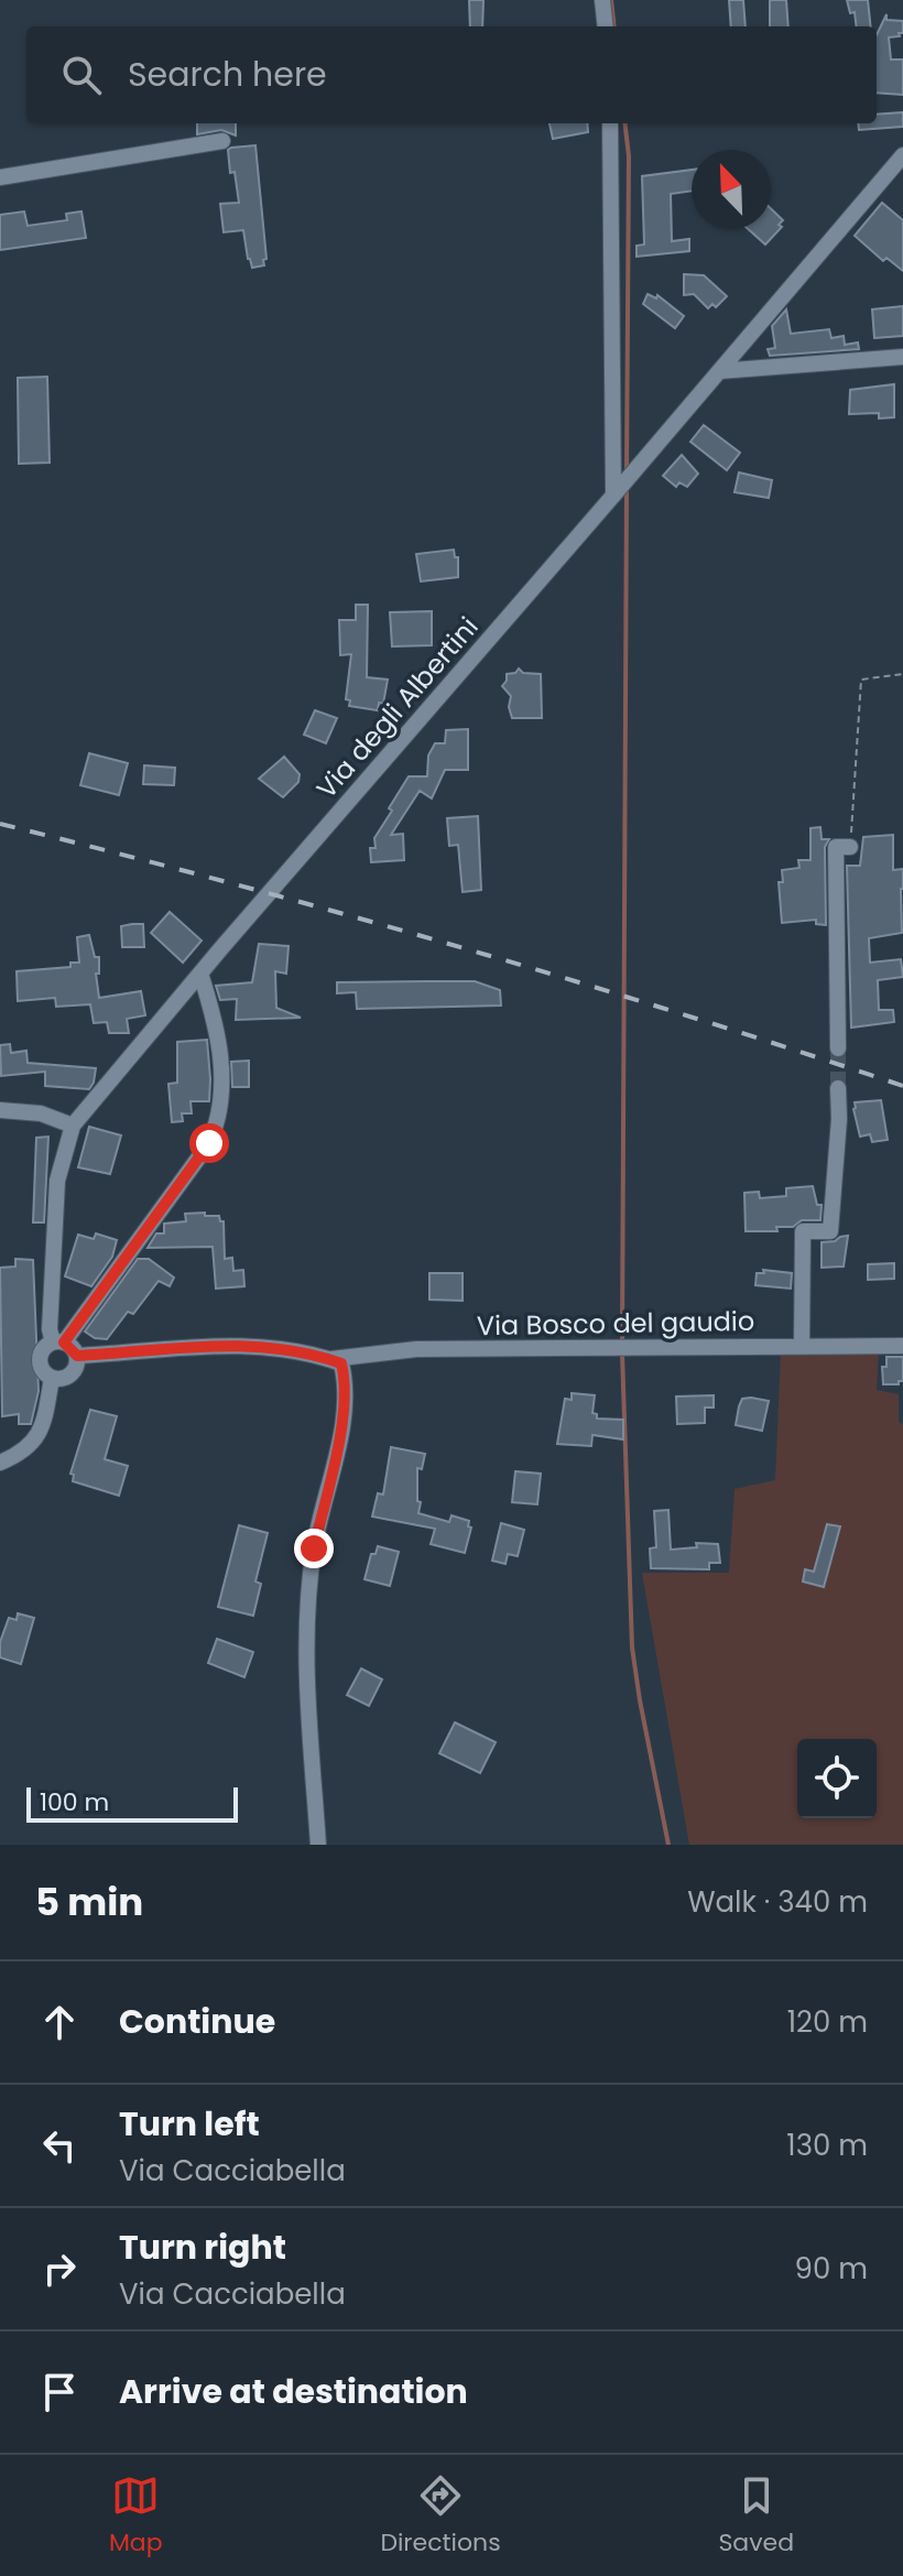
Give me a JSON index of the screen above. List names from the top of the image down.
{
  "streets": {
    "street": ["Via degli Albertini", "Via Bosco del gaudio"]
  },
  "crossings": [
    ["Via degli Albertini", "Via Bosco del gaudio"]
  ],
  "scale_bar": "100 m",
  "north": "top left",
  "page": {
    "search": "Search here",
    "scale": "100 m",
    "heading": ["5 min", "Walk · 340 m"],
    "list": [
      ["Continue", "120 m"],
      ["Turn left", "Via Cacciabella", "130 m"],
      ["Turn right", "Via Cacciabella", "90 m"],
      "Arrive at destination"
    ],
    "nav": ["Map", "Directions", "Saved"]
  }
}
